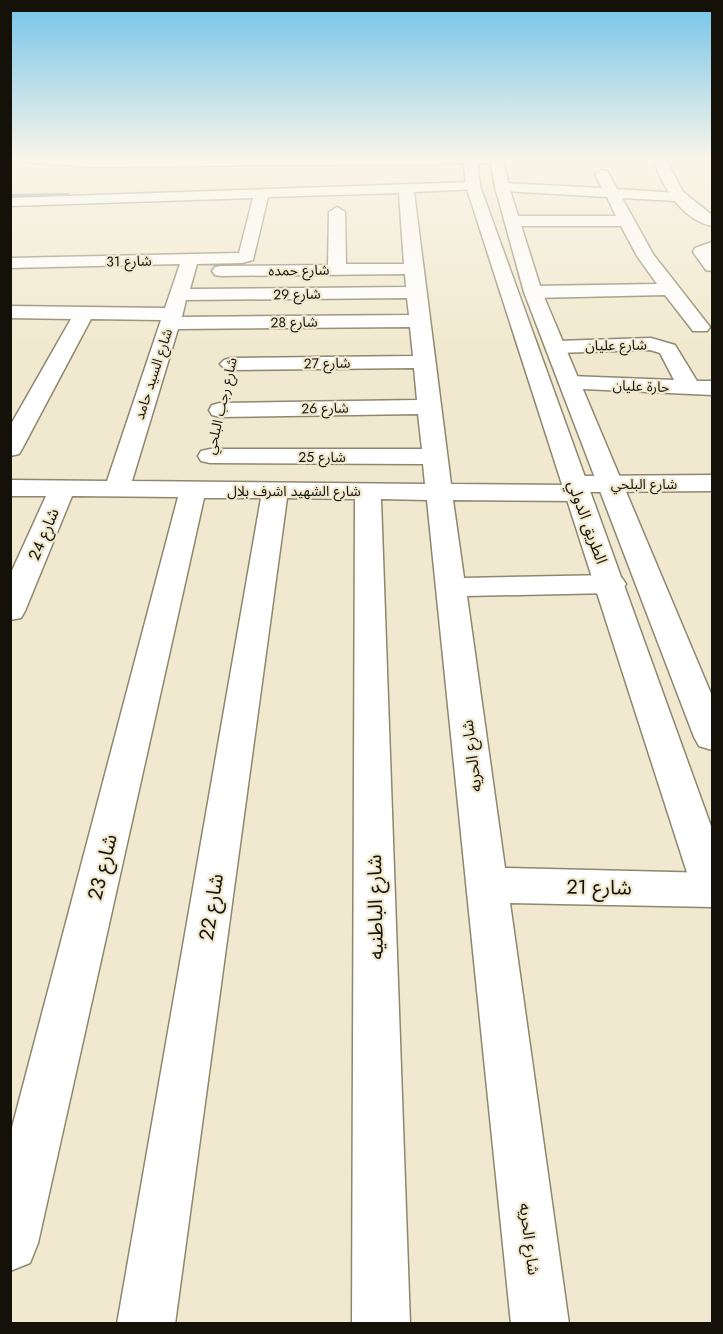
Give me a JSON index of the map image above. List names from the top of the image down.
{
  "streets": {
    "street": [
      "شارع 31",
      "شارع حمده",
      "شارع 29",
      "شارع 28",
      "شارع عليان",
      "شارع 27",
      "شارع السيد حامد",
      "حارة عليان",
      "شارع رجب البلحي",
      "شارع 26",
      "شارع 25",
      "شارع البلحي",
      "شارع الشهيد اشرف بلال",
      "الطريق الدولي",
      "شارع 24",
      "شارع الحريه",
      "شارع 23",
      "شارع 21",
      "شارع 22",
      "شارع الباطنيه"
    ]
  },
  "crossings": [
    ["شارع 31", "شارع حمده"],
    ["شارع 31", "شارع السيد حامد"],
    ["شارع حمده", "شارع 29"],
    ["شارع حمده", "شارع 28"],
    ["شارع حمده", "شارع السيد حامد"],
    ["شارع حمده", "شارع الحريه"],
    ["شارع 29", "شارع 28"],
    ["شارع 29", "شارع السيد حامد"],
    ["شارع 29", "شارع الحريه"],
    ["شارع 28", "شارع السيد حامد"],
    ["شارع 28", "شارع رجب البلحي"],
    ["شارع 28", "شارع الحريه"],
    ["شارع عليان", "حارة عليان"],
    ["شارع عليان", "الطريق الدولي"],
    ["شارع 27", "شارع رجب البلحي"],
    ["شارع 27", "شارع الحريه"],
    ["شارع السيد حامد", "شارع الشهيد اشرف بلال"],
    ["حارة عليان", "الطريق الدولي"],
    ["شارع رجب البلحي", "شارع 26"],
    ["شارع رجب البلحي", "شارع 25"],
    ["شارع رجب البلحي", "شارع الشهيد اشرف بلال"],
    ["شارع رجب البلحي", "شارع 23"],
    ["شارع 26", "شارع الحريه"],
    ["شارع 25", "شارع الشهيد اشرف بلال"],
    ["شارع 25", "شارع الحريه"],
    ["شارع 25", "شارع 23"],
    ["شارع البلحي", "شارع الشهيد اشرف بلال"],
    ["شارع البلحي", "الطريق الدولي"],
    ["شارع الشهيد اشرف بلال", "الطريق الدولي"],
    ["شارع الشهيد اشرف بلال", "شارع 24"],
    ["شارع الشهيد اشرف بلال", "شارع الحريه"],
    ["شارع الشهيد اشرف بلال", "شارع 23"],
    ["شارع الشهيد اشرف بلال", "شارع 22"],
    ["شارع الشهيد اشرف بلال", "شارع الباطنيه"],
    ["شارع الحريه", "شارع 21"]
  ]
}
